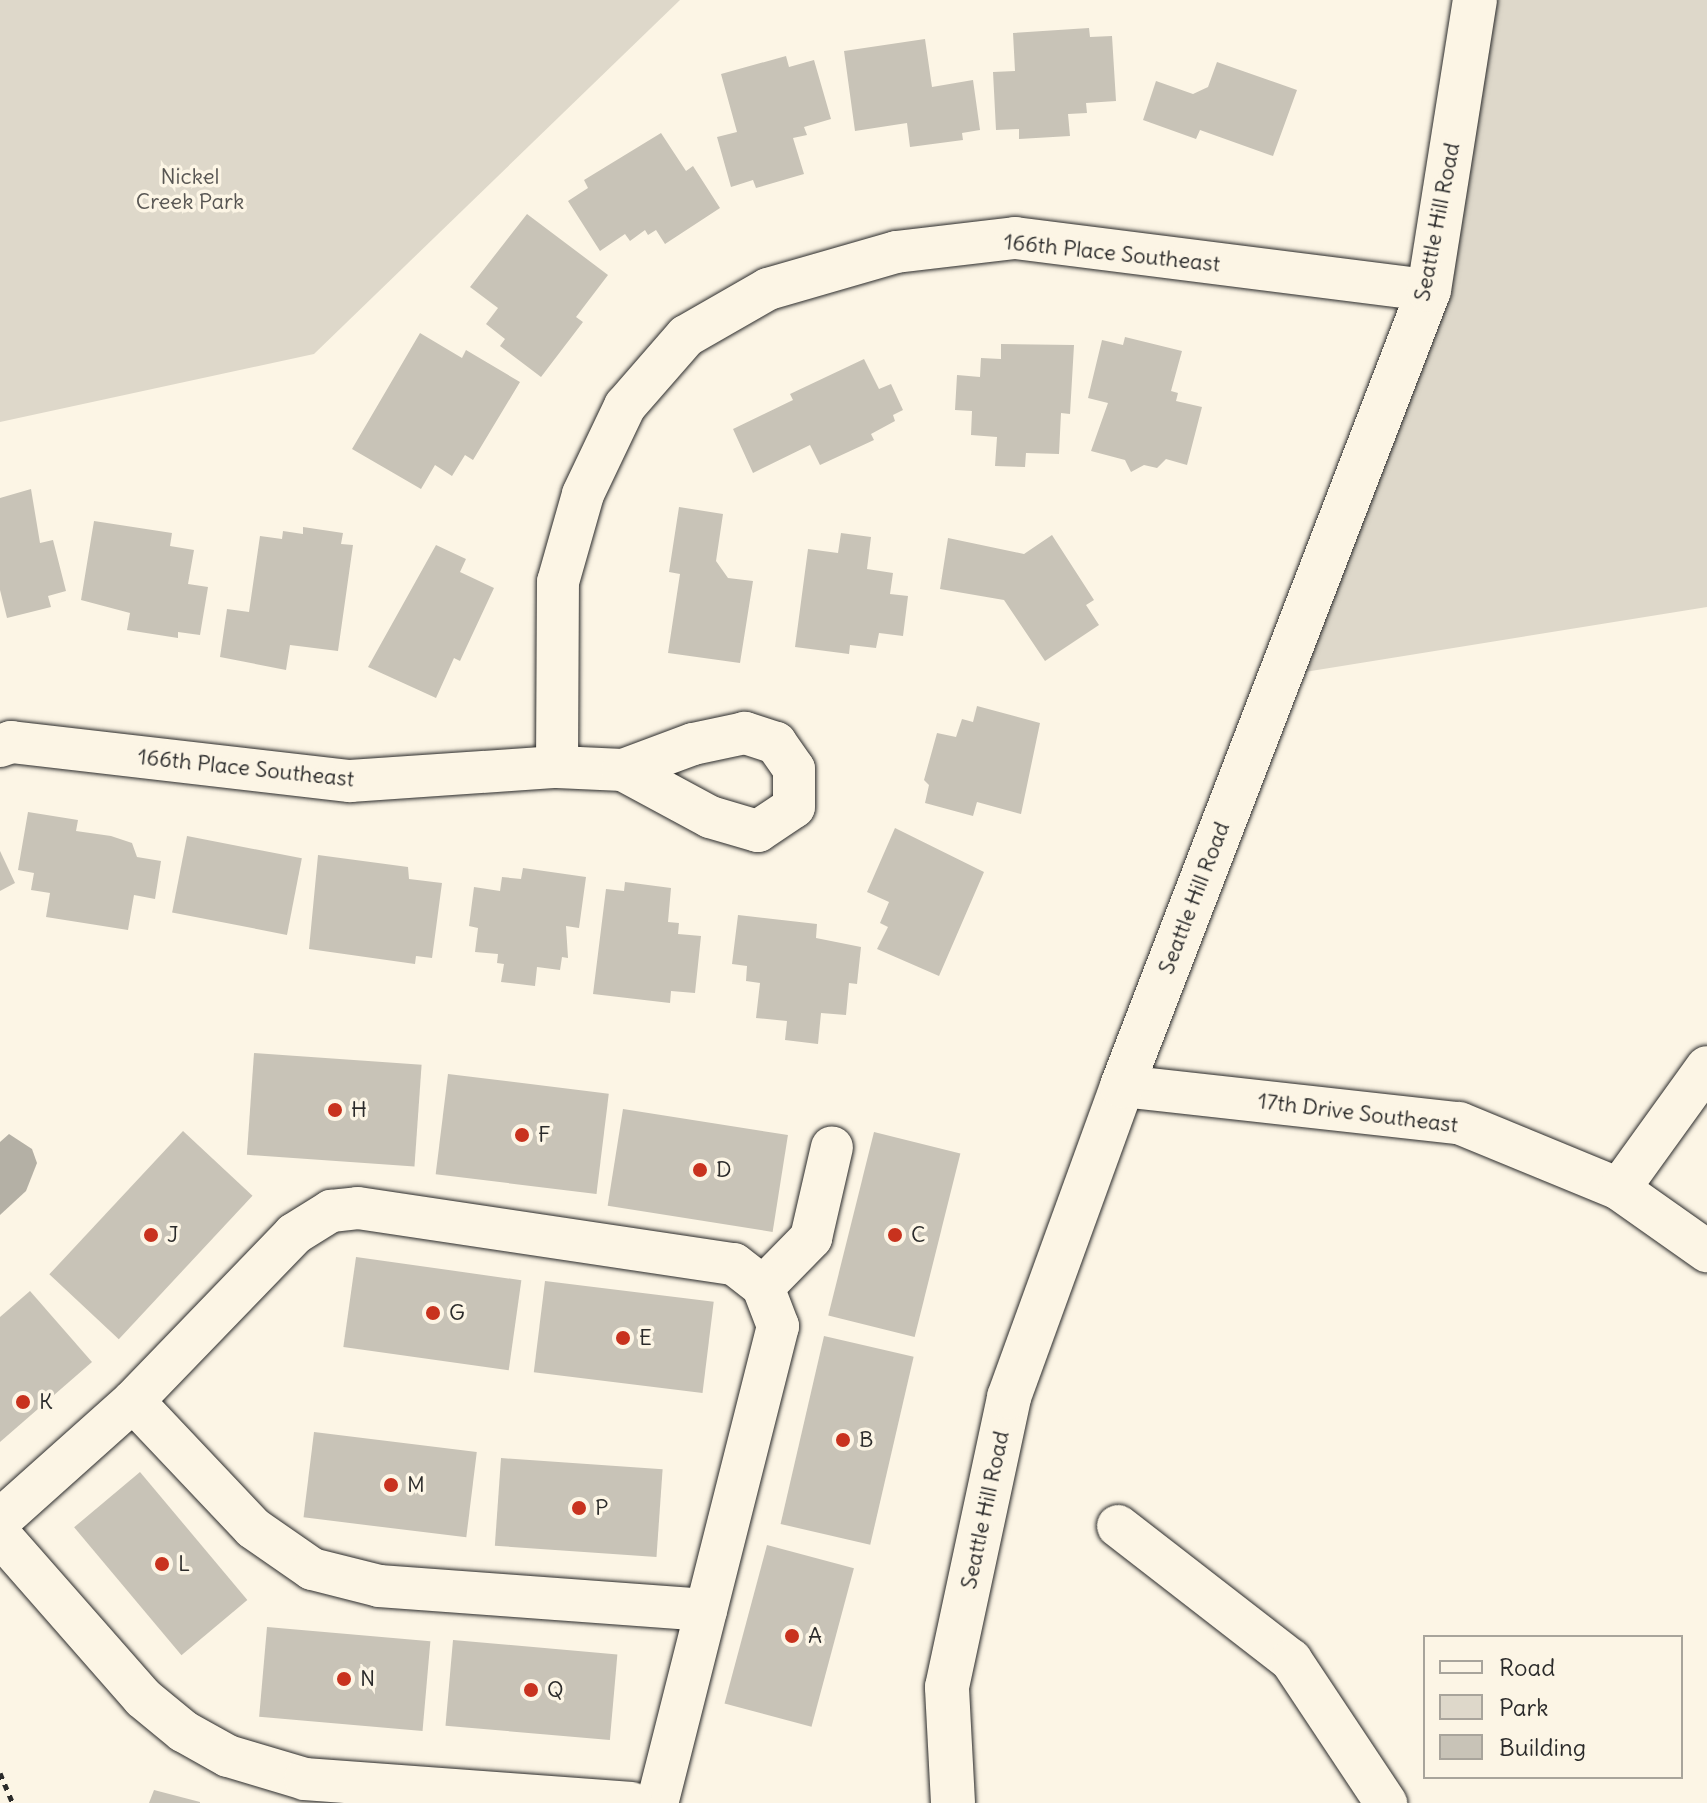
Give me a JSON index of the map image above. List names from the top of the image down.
{
  "streets": {
    "street": ["Seattle Hill Road", "166th Place Southeast", "17th Drive Southeast"]
  },
  "crossings": [
    ["Seattle Hill Road", "166th Place Southeast"],
    ["Seattle Hill Road", "17th Drive Southeast"]
  ],
  "parks": ["Nickel Creek Park"],
  "places": [
    "H",
    "F",
    "D",
    "J",
    "C",
    "G",
    "E",
    "K",
    "B",
    "M",
    "P",
    "L",
    "A",
    "N",
    "Q"
  ],
  "legend": ["Road", "Park", "Building"]
}
